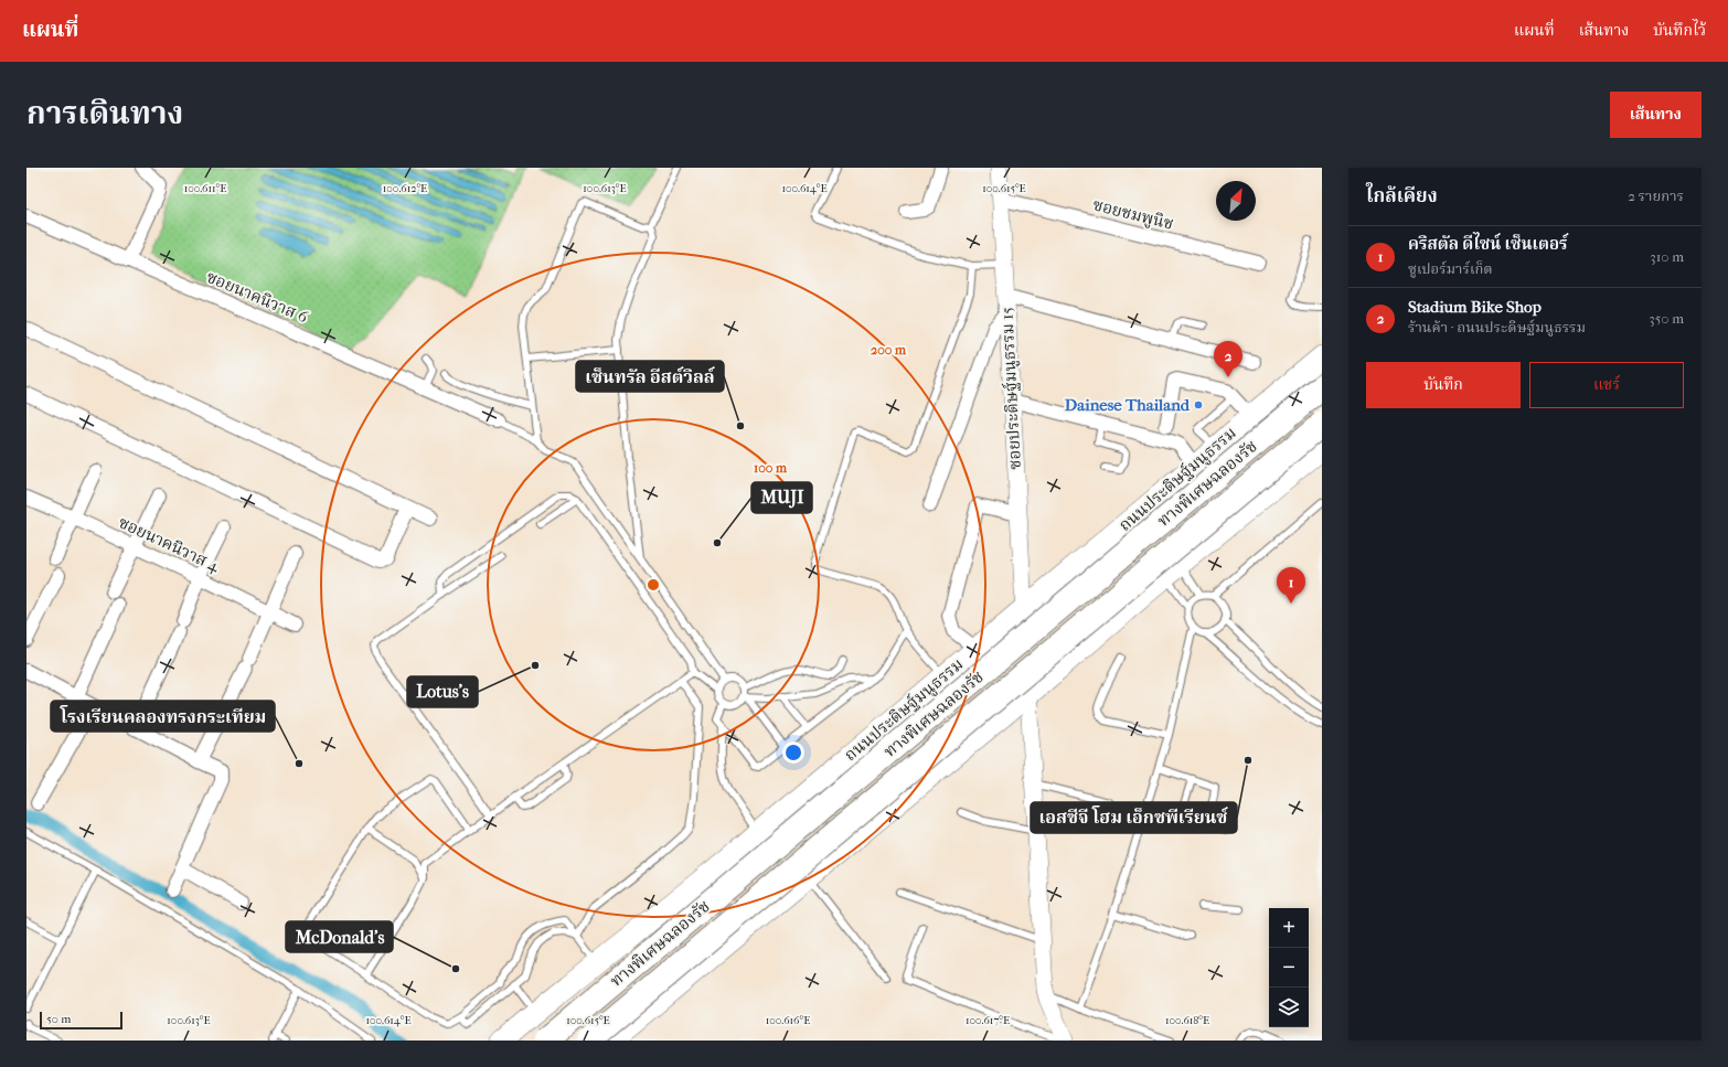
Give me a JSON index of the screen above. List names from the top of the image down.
{
  "streets": {
    "highway": ["ทางพิเศษฉลองรัช"],
    "main road": ["ถนนประดิษฐ์มนูธรรม"],
    "street": [
      "ซอยชมพูนิช",
      "ซอยนาคนิวาส 6",
      "ซอยประดิษฐ์มนูธรรม 15",
      "ซอยนาคนิวาส 4"
    ]
  },
  "crossings": [
    ["ซอยชมพูนิช", "ซอยประดิษฐ์มนูธรรม 15"],
    ["ซอยประดิษฐ์มนูธรรม 15", "ถนนประดิษฐ์มนูธรรม"]
  ],
  "places": [
    "Dainese Thailand",
    "เซ็นทรัล อีสต์วิลล์",
    "MUJI",
    "Lotus's",
    "เอสซีจี โฮม เอ็กซพีเรียนซ์",
    "โรงเรียนคลองทรงกระเทียม",
    "McDonald's"
  ],
  "scale_bar": "50 m",
  "north": "top right",
  "page": {
    "header": "แผนที่",
    "nav": ["แผนที่", "เส้นทาง", "บันทึกไว้"],
    "title": "การเดินทาง",
    "buttons": [
      "เส้นทาง",
      ["บันทึก", "แชร์"]
    ],
    "heading": ["ใกล้เคียง", "2 รายการ"],
    "list": [
      {
        "mark": "1",
        "name": "คริสตัล ดีไซน์ เซ็นเตอร์",
        "note": "ซูเปอร์มาร์เก็ต",
        "value": "310 m"
      },
      {
        "mark": "2",
        "name": "Stadium Bike Shop",
        "note": "ร้านค้า · ถนนประดิษฐ์มนูธรรม",
        "value": "350 m"
      }
    ],
    "pins": ["2", "1"],
    "map_buttons": ["+", "−"],
    "scale": "50 m"
  },
  "coordinates": [
    "100.611°E",
    "100.612°E",
    "100.613°E",
    "100.614°E",
    "100.615°E",
    "100.616°E",
    "100.617°E",
    "100.618°E"
  ],
  "rings": ["200 m", "100 m"]
}
